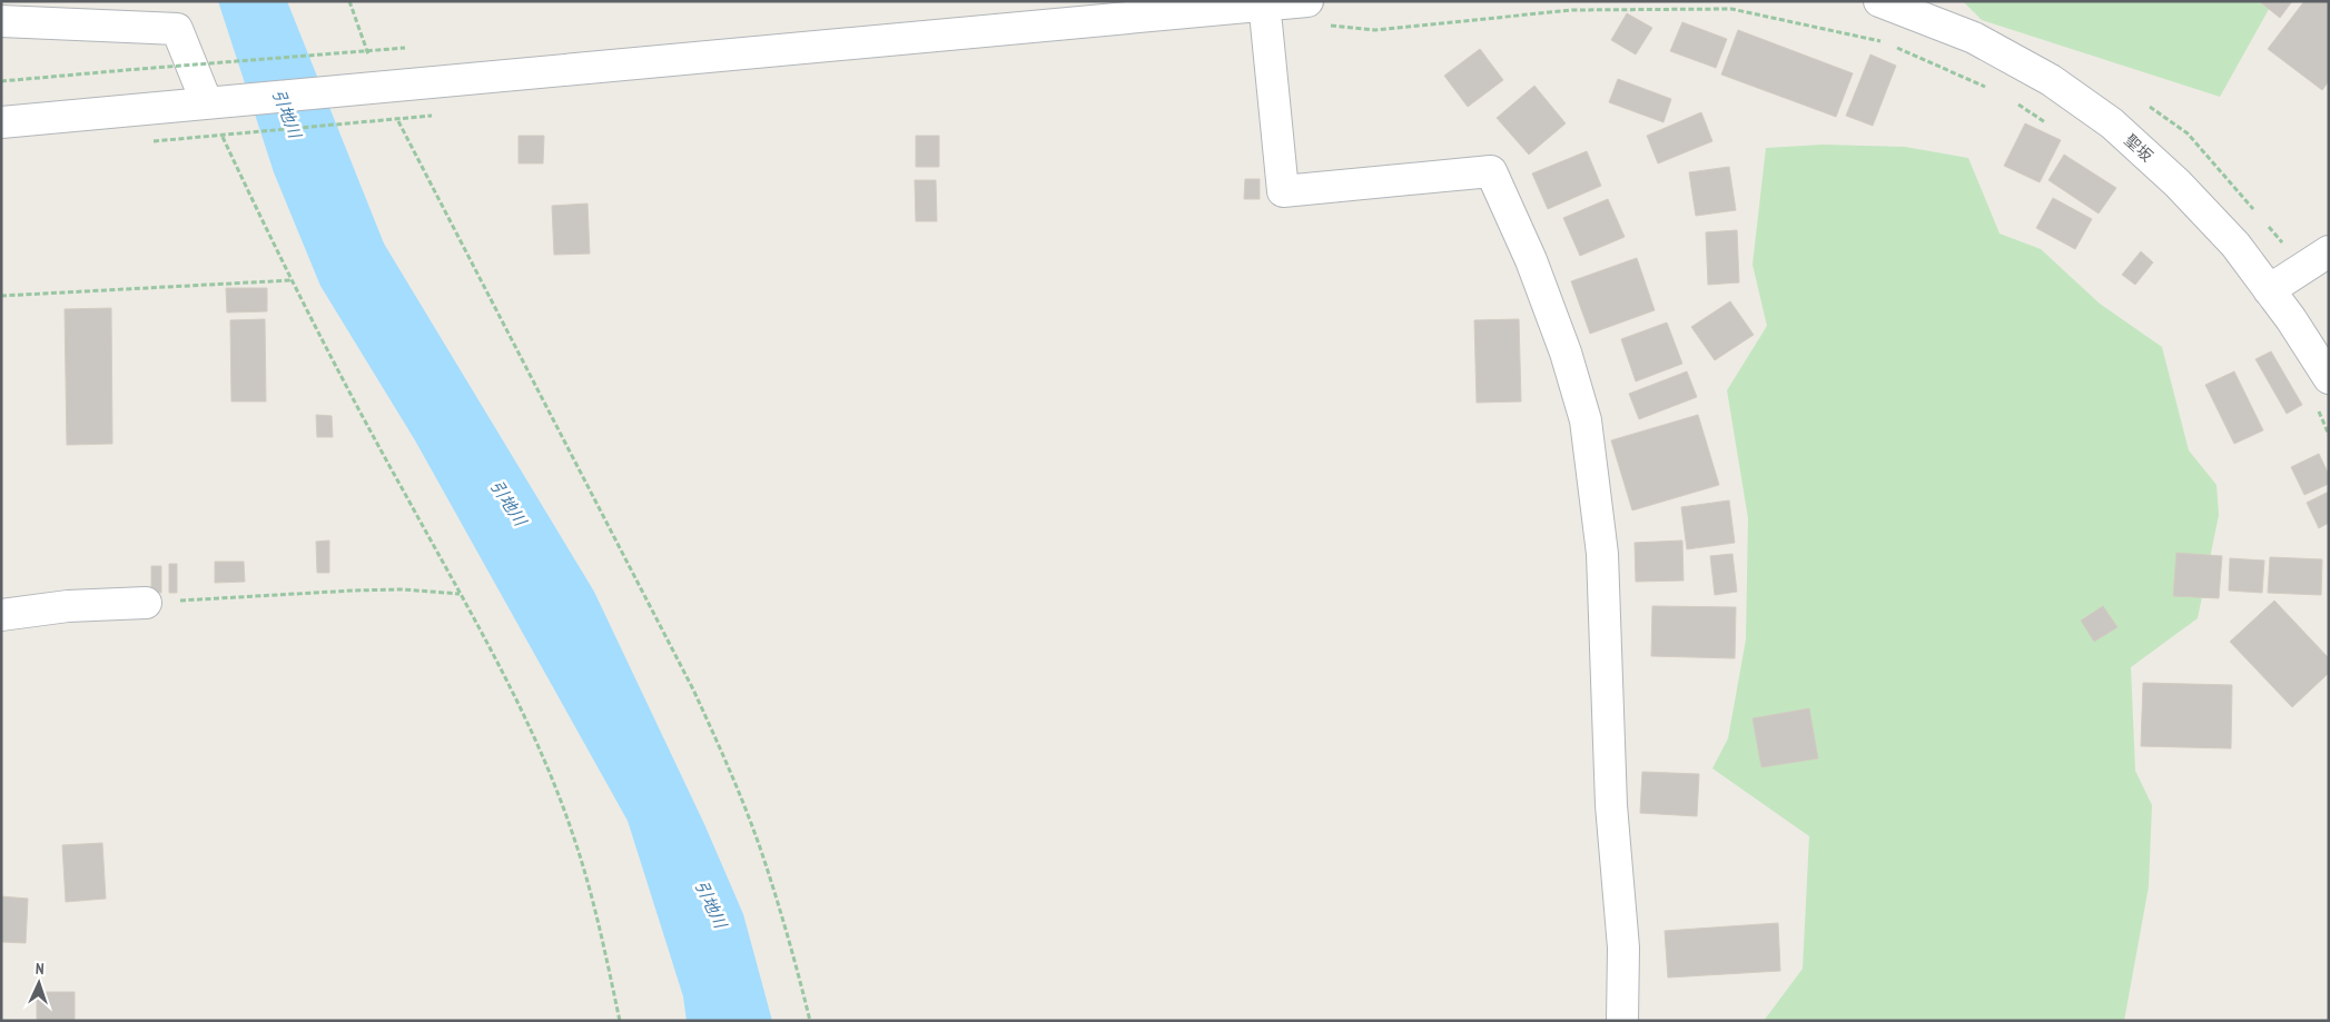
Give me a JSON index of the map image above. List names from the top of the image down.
{
  "streets": {
    "street": ["聖坂"]
  },
  "water": ["引地川"],
  "north": "top"
}
